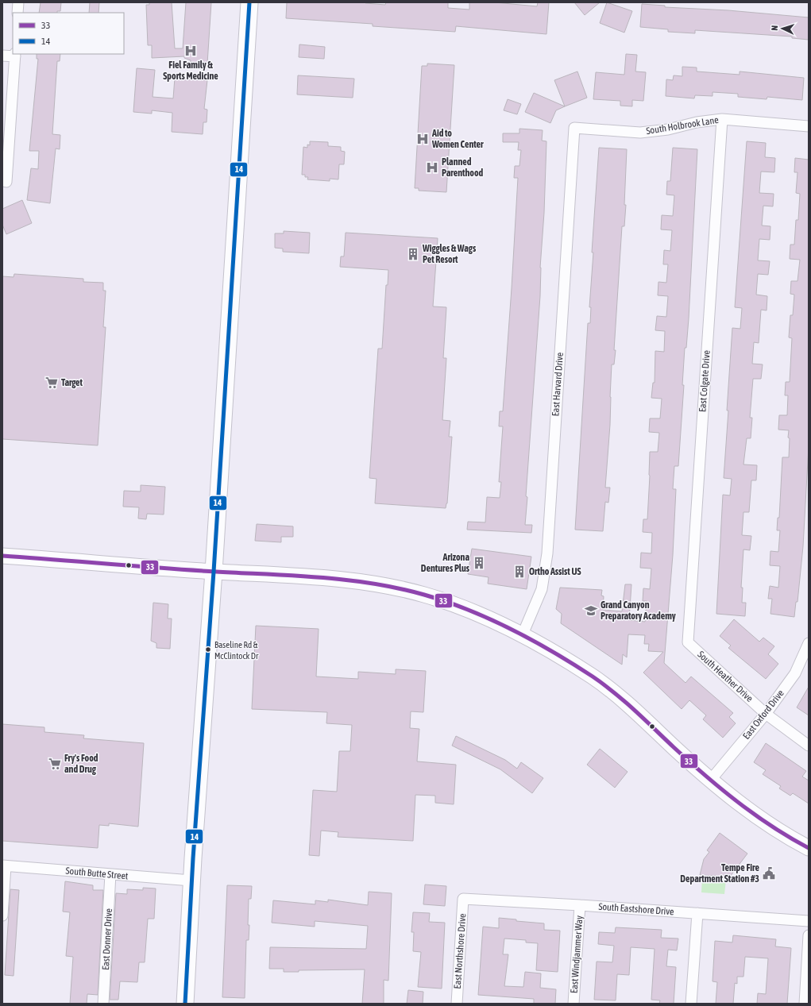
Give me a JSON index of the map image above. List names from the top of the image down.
{
  "streets": {
    "street": [
      "South Holbrook Lane",
      "East Colgate Drive",
      "East Harvard Drive",
      "South Heather Drive",
      "East Oxford Drive",
      "South Butte Street",
      "South Eastshore Drive",
      "East Donner Drive",
      "East Northshore Drive",
      "East Windjammer Way"
    ]
  },
  "crossings": [
    ["South Holbrook Lane", "East Colgate Drive"],
    ["South Holbrook Lane", "East Harvard Drive"],
    ["East Colgate Drive", "South Heather Drive"],
    ["South Heather Drive", "East Oxford Drive"],
    ["South Butte Street", "East Donner Drive"],
    ["South Eastshore Drive", "East Northshore Drive"],
    ["South Eastshore Drive", "East Windjammer Way"]
  ],
  "places": {
    "hospital": ["Fiel Family & Sports Medicine", "Aid to Women Center", "Planned Parenthood"],
    "building": ["Wiggles & Wags Pet Resort", "Arizona Dentures Plus", "Ortho Assist US"],
    "supermarket": ["Target", "Fry's Food and Drug"],
    "school or university": ["Grand Canyon Preparatory Academy"],
    "other": ["Baseline Rd & McClintock Dr"],
    "public building": ["Tempe Fire Department Station #3"]
  },
  "lines": ["transit line 14", "transit line 33"],
  "legend": ["33", "14"],
  "north": "left"
}
